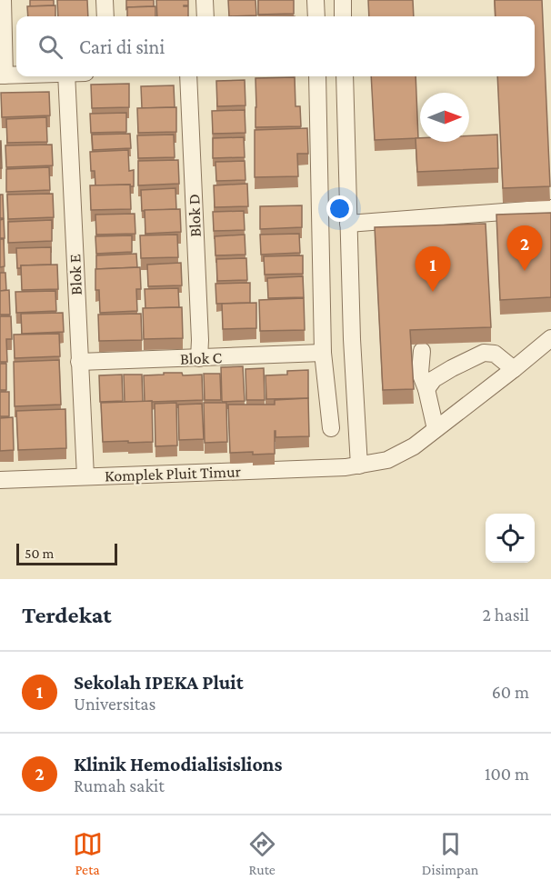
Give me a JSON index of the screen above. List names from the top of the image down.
{
  "streets": {
    "street": [
      "Blok D",
      "Blok E",
      "Blok C",
      "Komplek Pluit Timur"
    ]
  },
  "crossings": [
    ["Blok D", "Blok C"],
    ["Blok E", "Blok C"],
    ["Blok E", "Komplek Pluit Timur"]
  ],
  "scale_bar": "50 m",
  "north": "right",
  "page": {
    "search": "Cari di sini",
    "pins": ["2", "1"],
    "scale": "50 m",
    "heading": ["Terdekat", "2 hasil"],
    "list": [
      {
        "mark": "1",
        "name": "Sekolah IPEKA Pluit",
        "note": "Universitas",
        "value": "60 m"
      },
      {
        "mark": "2",
        "name": "Klinik Hemodialisislions",
        "note": "Rumah sakit",
        "value": "100 m"
      }
    ],
    "nav": ["Peta", "Rute", "Disimpan"]
  }
}
